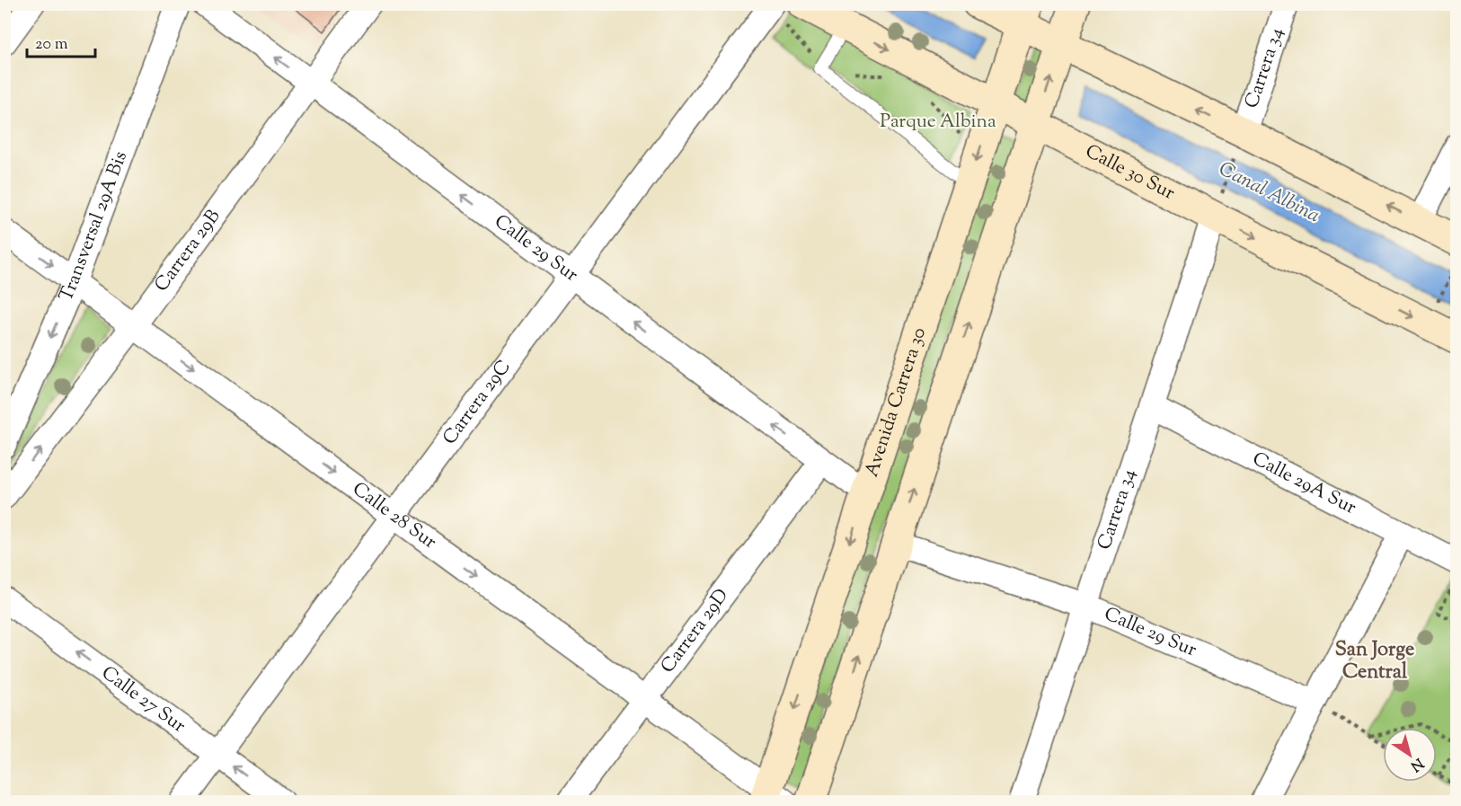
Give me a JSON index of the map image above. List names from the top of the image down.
{
  "streets": {
    "main road": ["Calle 30 Sur", "Avenida Carrera 30"],
    "street": [
      "Carrera 34",
      "Transversal 29A Bis",
      "Calle 29 Sur",
      "Carrera 29B",
      "Carrera 29C",
      "Calle 29A Sur",
      "Calle 28 Sur",
      "Carrera 29D",
      "Calle 27 Sur"
    ]
  },
  "crossings": [
    ["Carrera 34", "Calle 30 Sur"],
    ["Carrera 34", "Calle 29 Sur"],
    ["Carrera 34", "Calle 29A Sur"],
    ["Calle 30 Sur", "Avenida Carrera 30"],
    ["Transversal 29A Bis", "Calle 28 Sur"],
    ["Calle 29 Sur", "Carrera 29B"],
    ["Calle 29 Sur", "Carrera 29C"],
    ["Calle 29 Sur", "Avenida Carrera 30"],
    ["Calle 29 Sur", "Carrera 29D"],
    ["Carrera 29B", "Calle 28 Sur"],
    ["Carrera 29C", "Calle 28 Sur"],
    ["Carrera 29C", "Calle 27 Sur"],
    ["Avenida Carrera 30", "Calle 28 Sur"],
    ["Calle 28 Sur", "Carrera 29D"]
  ],
  "one_way": [
    "Transversal 29A Bis",
    "Calle 29 Sur",
    "Carrera 29B",
    "Calle 28 Sur",
    "Calle 27 Sur"
  ],
  "districts": ["San Jorge Central"],
  "water": ["Canal Albina"],
  "parks": ["Parque Albina"],
  "scale_bar": "20 m",
  "north": "bottom right"
}
